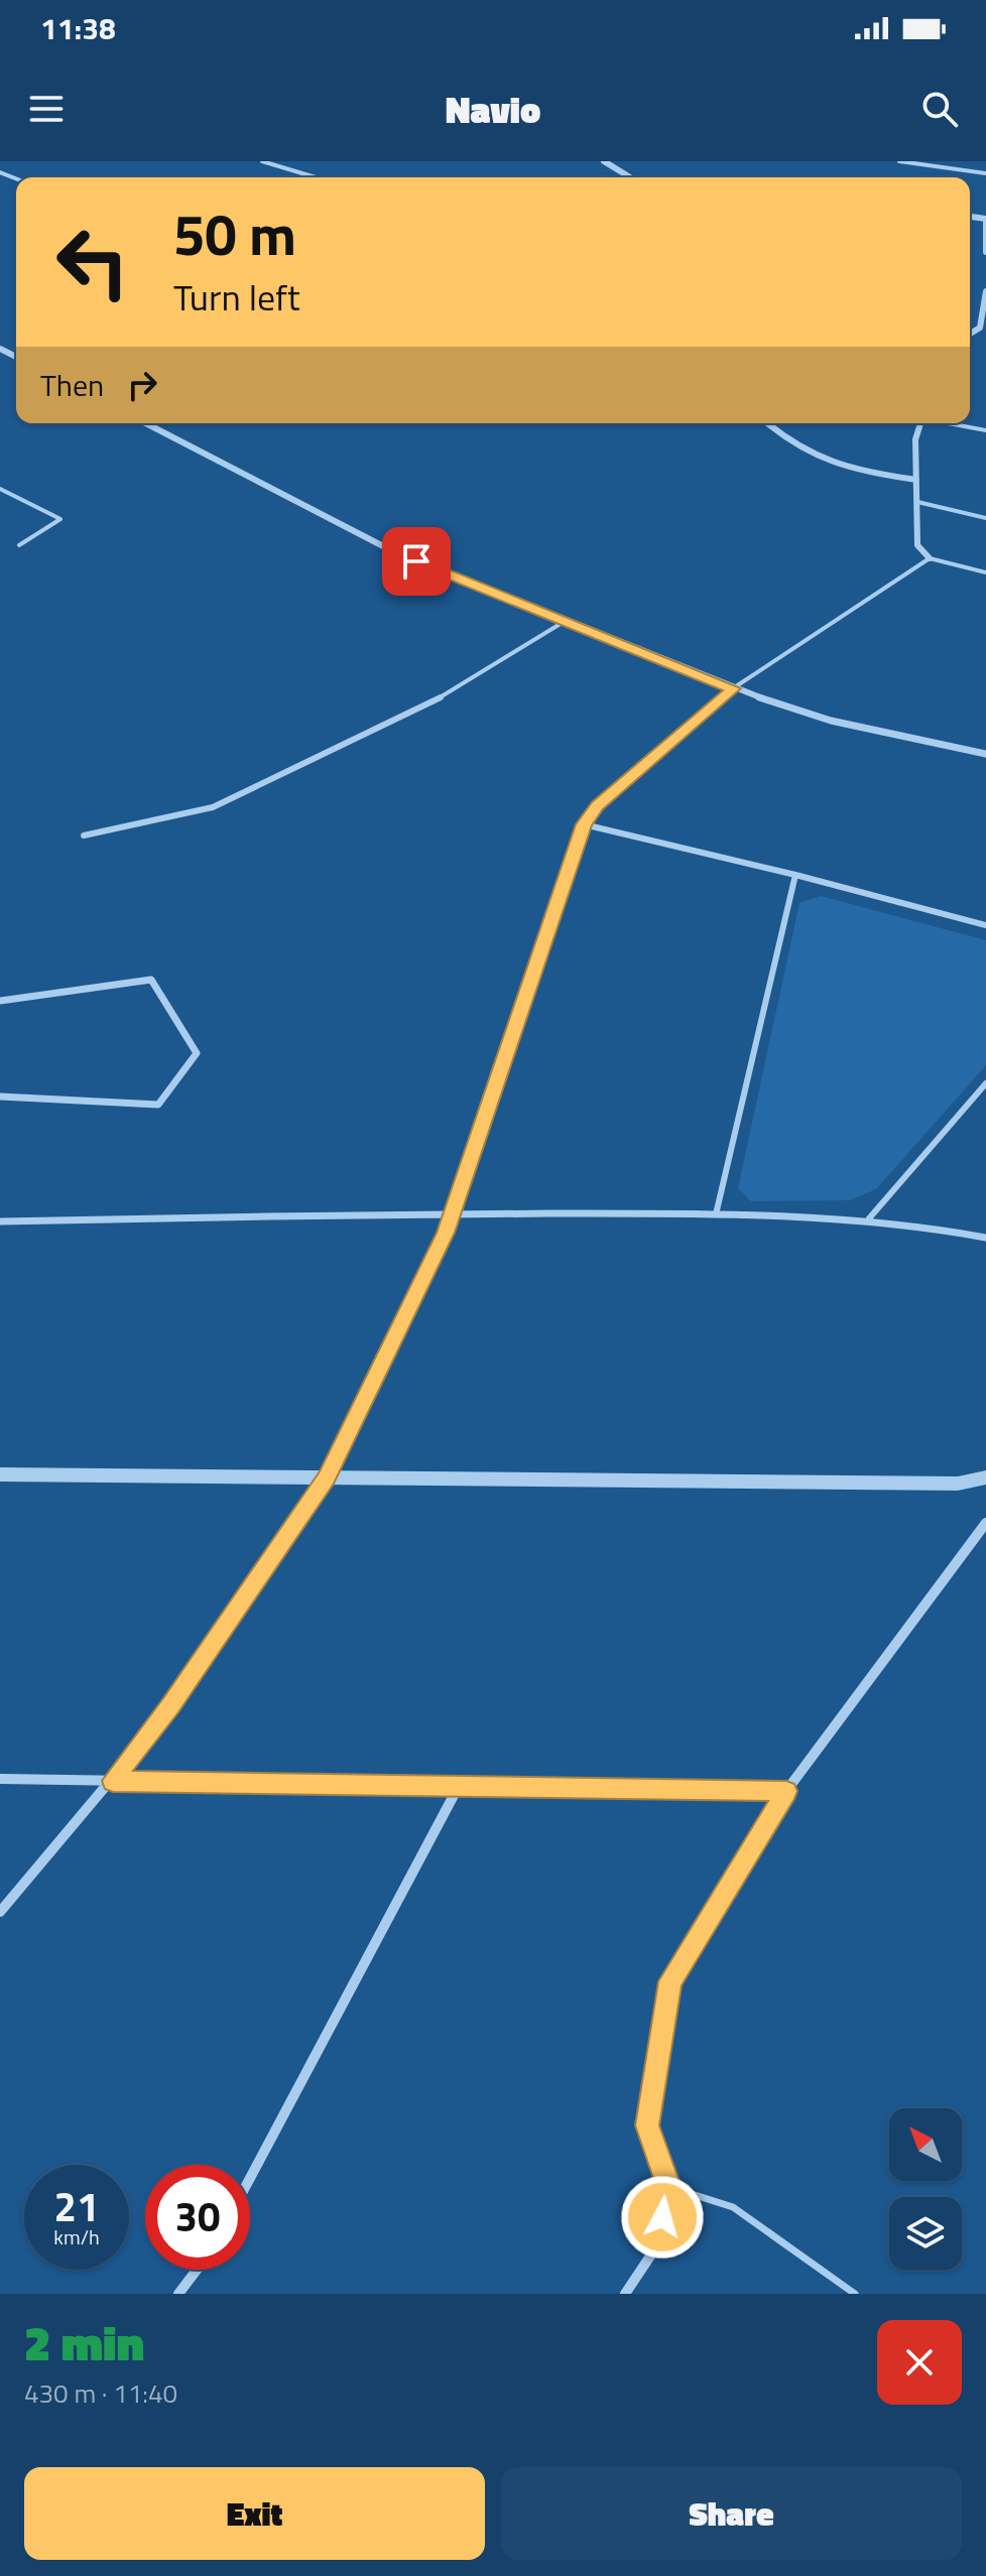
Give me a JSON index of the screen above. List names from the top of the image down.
{
  "north": "top left",
  "page": {
    "status": "11:38",
    "header": "Navio",
    "turn": ["50 m", "Turn left"],
    "then": "Then",
    "speed": "21 km/h",
    "limit": "30",
    "heading": ["2 min", "430 m · 11:40"],
    "buttons": ["Exit", "Share"]
  }
}
